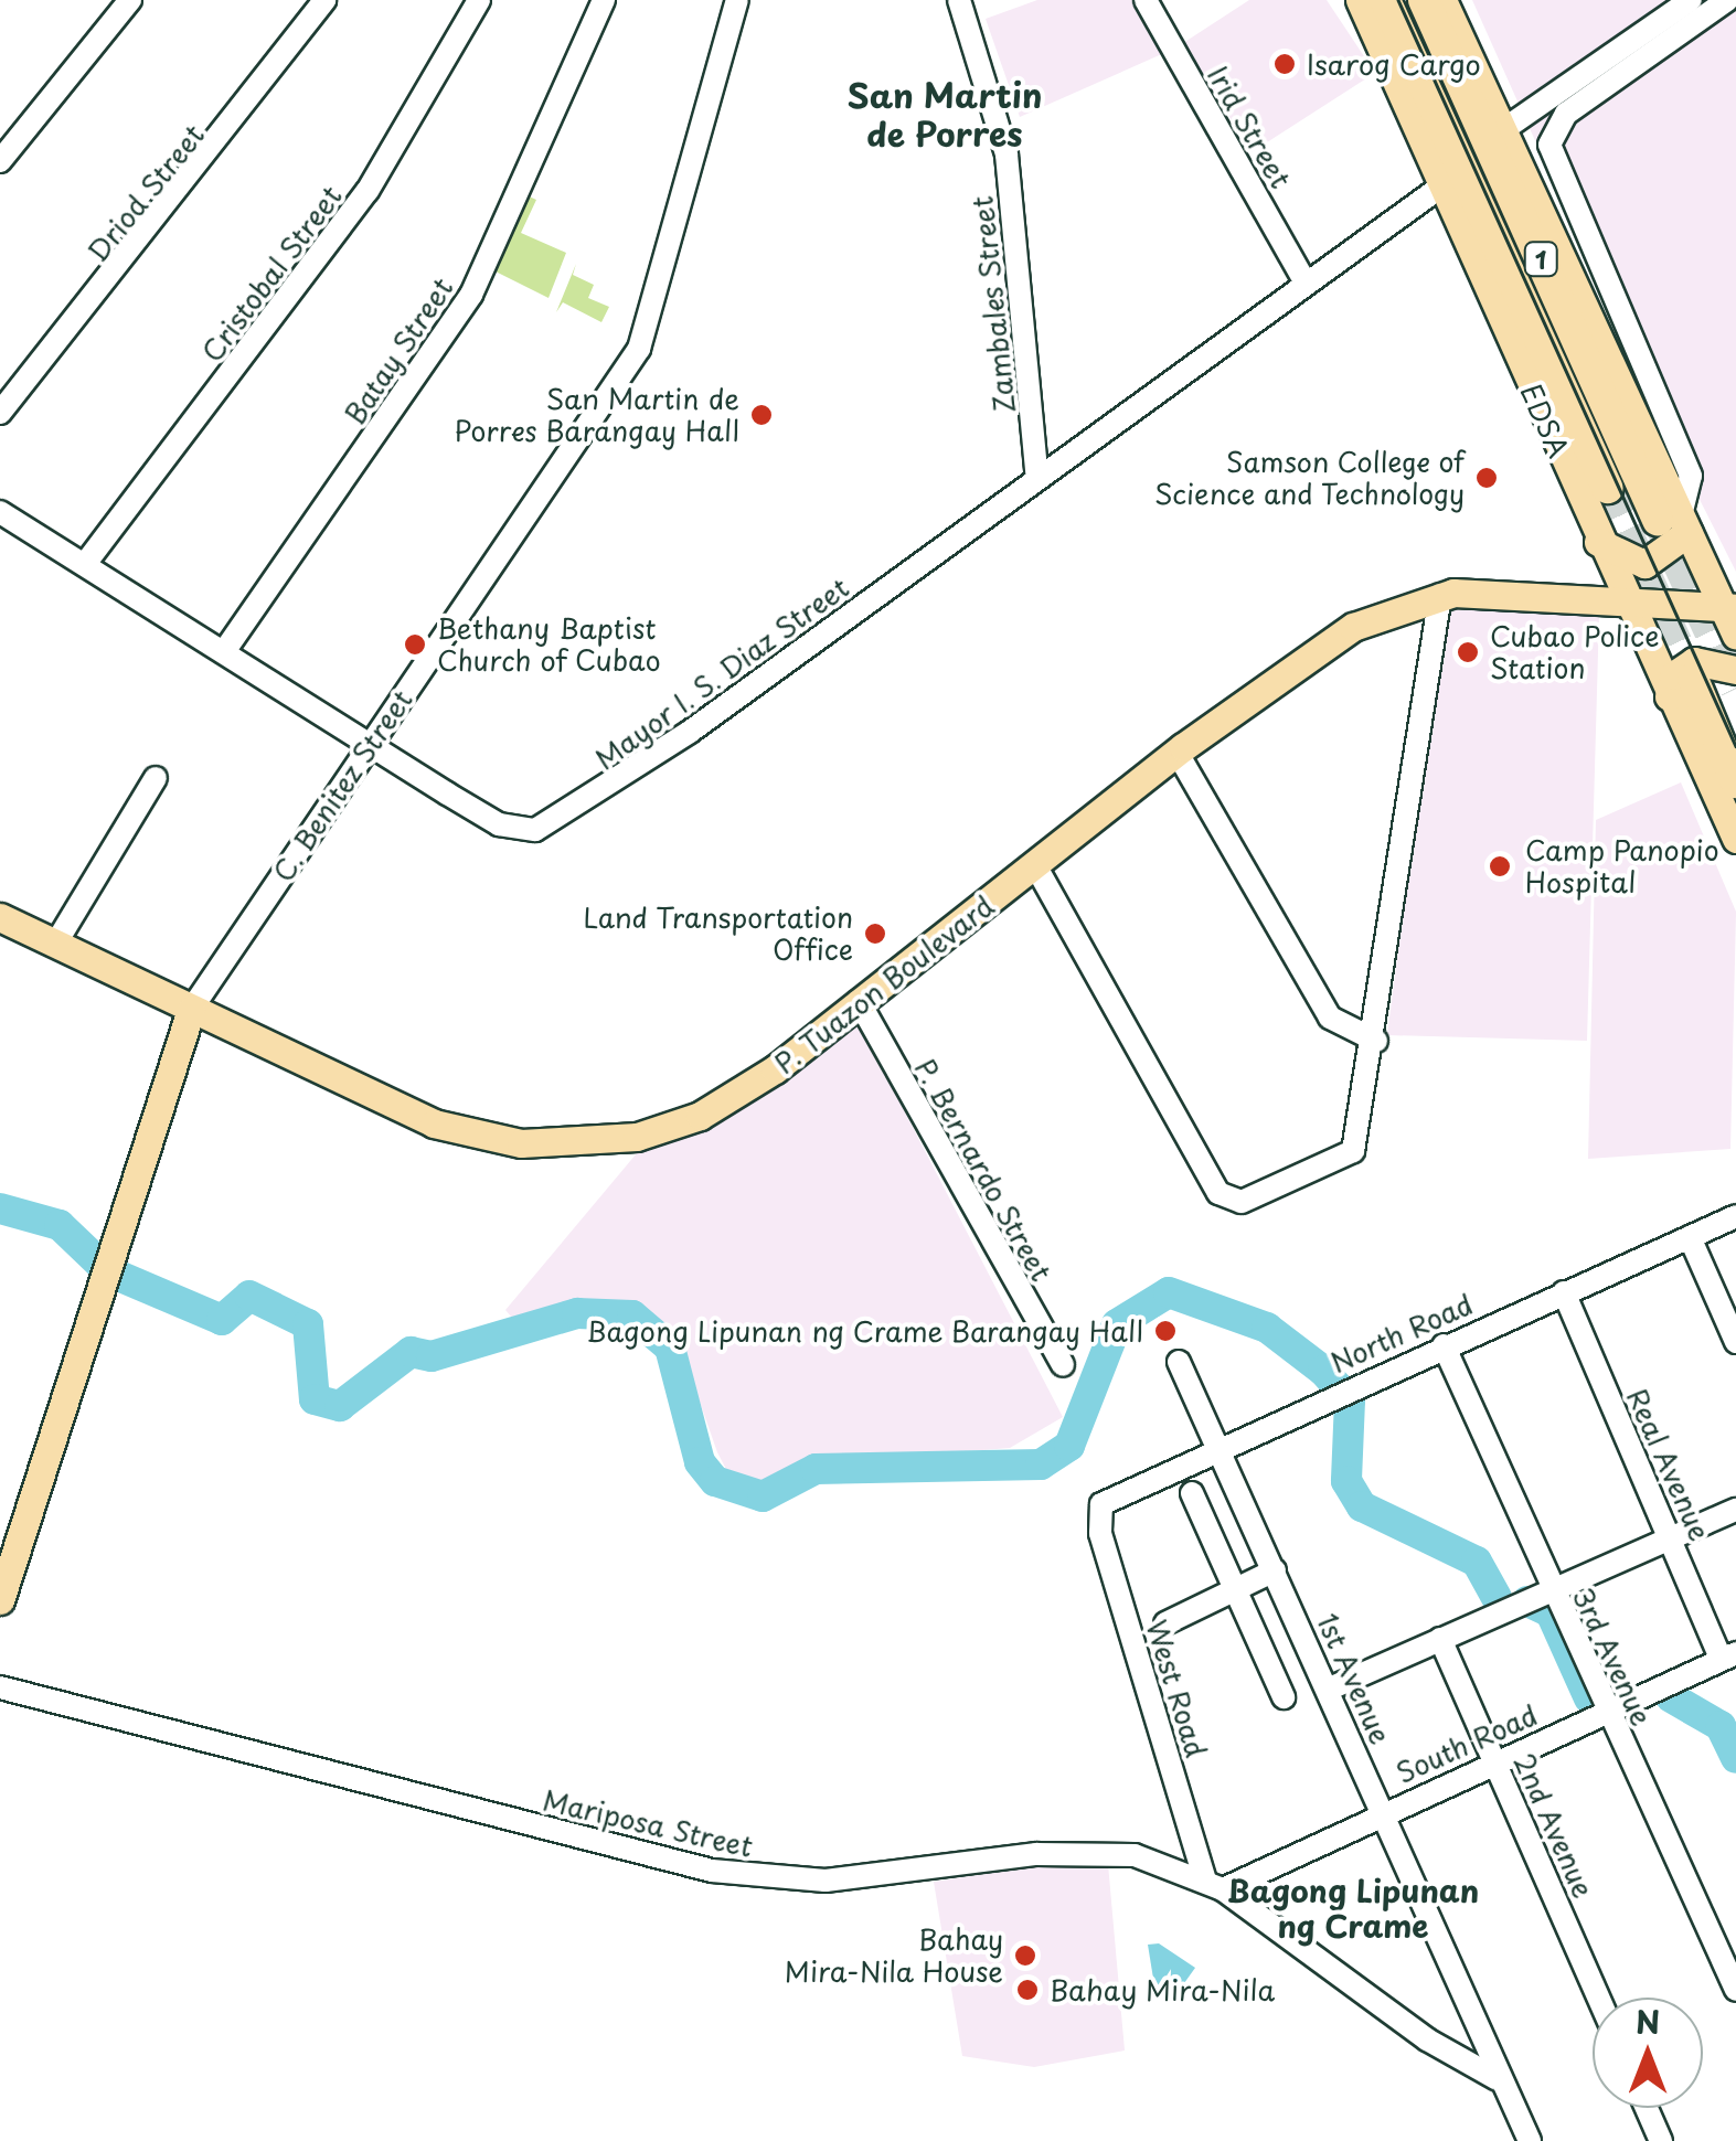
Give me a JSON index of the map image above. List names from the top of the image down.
{
  "streets": {
    "highway": ["1", "EDSA"],
    "main road": ["C. Benitez Street", "P. Tuazon Boulevard"],
    "street": [
      "Irid Street",
      "Driod Street",
      "Cristobal Street",
      "Zambales Street",
      "Batay Street",
      "Mayor I. S. Diaz Street",
      "P. Bernardo Street",
      "North Road",
      "Real Avenue",
      "3rd Avenue",
      "1st Avenue",
      "West Road",
      "South Road",
      "Mariposa Street",
      "2nd Avenue"
    ]
  },
  "crossings": [
    ["Irid Street", "Mayor I. S. Diaz Street"],
    ["1", "P. Tuazon Boulevard"],
    ["Cristobal Street", "Mayor I. S. Diaz Street"],
    ["Zambales Street", "Mayor I. S. Diaz Street"],
    ["Batay Street", "Mayor I. S. Diaz Street"],
    ["EDSA", "Mayor I. S. Diaz Street"],
    ["EDSA", "P. Tuazon Boulevard"],
    ["Mayor I. S. Diaz Street", "C. Benitez Street"],
    ["C. Benitez Street", "P. Tuazon Boulevard"],
    ["P. Tuazon Boulevard", "P. Bernardo Street"],
    ["North Road", "Real Avenue"],
    ["North Road", "3rd Avenue"],
    ["North Road", "1st Avenue"],
    ["North Road", "West Road"],
    ["Real Avenue", "South Road"],
    ["3rd Avenue", "South Road"],
    ["1st Avenue", "South Road"],
    ["1st Avenue", "Mariposa Street"],
    ["West Road", "South Road"],
    ["West Road", "Mariposa Street"],
    ["South Road", "Mariposa Street"],
    ["South Road", "2nd Avenue"]
  ],
  "districts": ["San Martin de Porres", "Bagong Lipunan ng Crame"],
  "places": [
    "Isarog Cargo",
    "San Martin de Porres Barangay Hall",
    "Samson College of Science and Technology",
    "Bethany Baptist Church of Cubao",
    "Cubao Police Station",
    "Camp Panopio Hospital",
    "Land Transportation Office",
    "Bagong Lipunan ng Crame Barangay Hall",
    "Bahay Mira-Nila House",
    "Bahay Mira-Nila"
  ],
  "north": "top"
}
